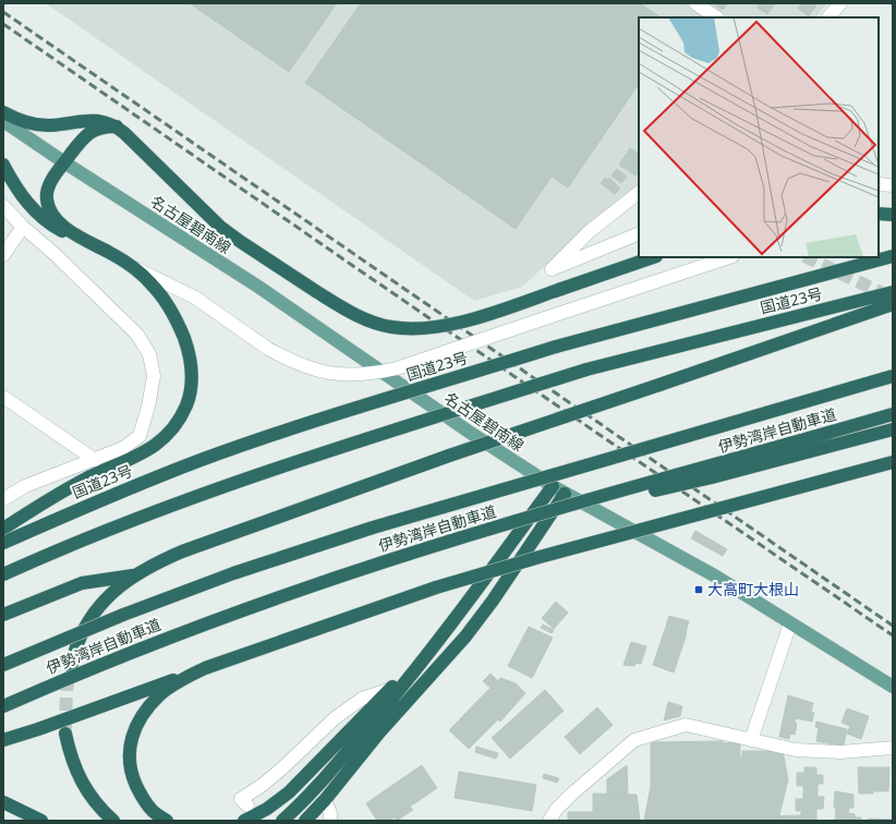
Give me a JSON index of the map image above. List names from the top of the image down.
{
  "streets": {
    "highway": ["国道23号", "伊勢湾岸自動車道"],
    "main road": ["名古屋碧南線"]
  },
  "places": {
    "transit": ["大高町大根山"]
  }
}
